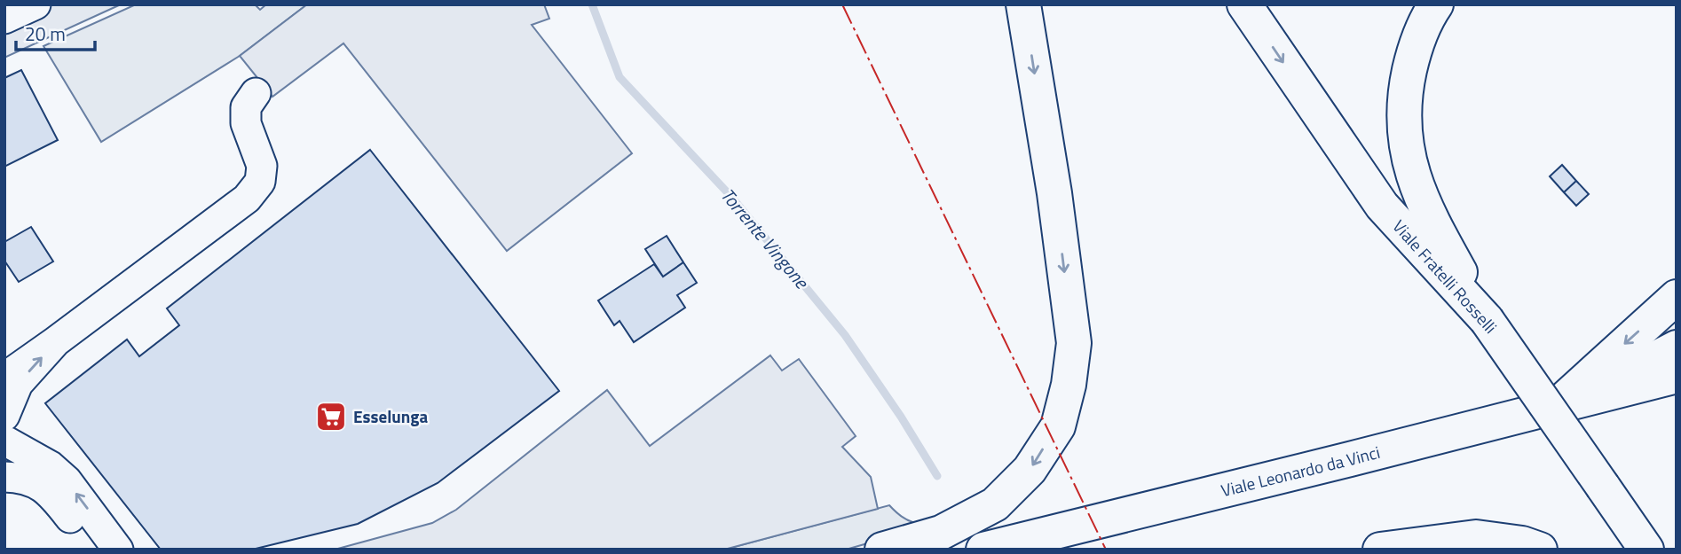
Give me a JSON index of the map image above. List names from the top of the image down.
{
  "streets": {
    "main road": ["Viale Fratelli Rosselli", "Viale Leonardo da Vinci"]
  },
  "one_way": ["Viale Fratelli Rosselli"],
  "water": ["Torrente Vingone"],
  "places": {
    "supermarket": ["Esselunga"]
  },
  "scale_bar": "20 m"
}
